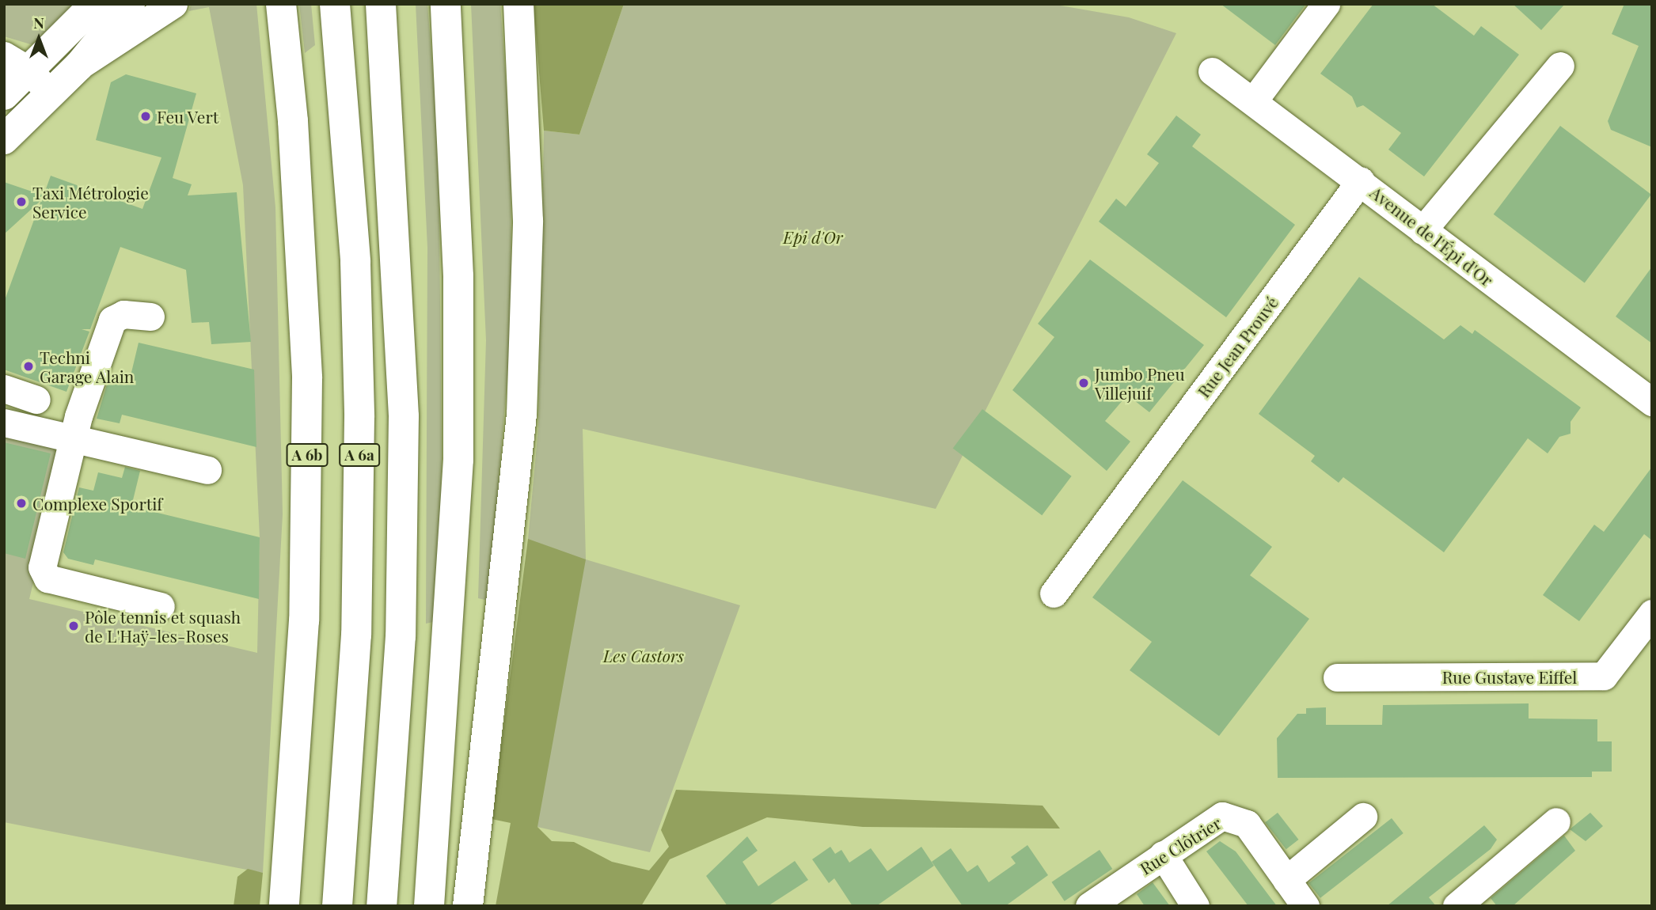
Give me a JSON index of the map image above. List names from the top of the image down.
{
  "streets": {
    "main road": ["A 6b", "A 6a"],
    "street": [
      "Avenue de l'Épi d'Or",
      "Rue Jean Prouvé",
      "Rue Gustave Eiffel",
      "Rue Clôtrier"
    ]
  },
  "crossings": [
    ["Avenue de l'Épi d'Or", "Rue Jean Prouvé"]
  ],
  "parks": ["Epi d'Or", "Les Castors"],
  "places": [
    "Feu Vert",
    "Taxi Métrologie Service",
    "Techni Garage Alain",
    "Jumbo Pneu Villejuif",
    "Complexe Sportif",
    "Pôle tennis et squash de L'Haÿ-les-Roses"
  ],
  "north": "top"
}
